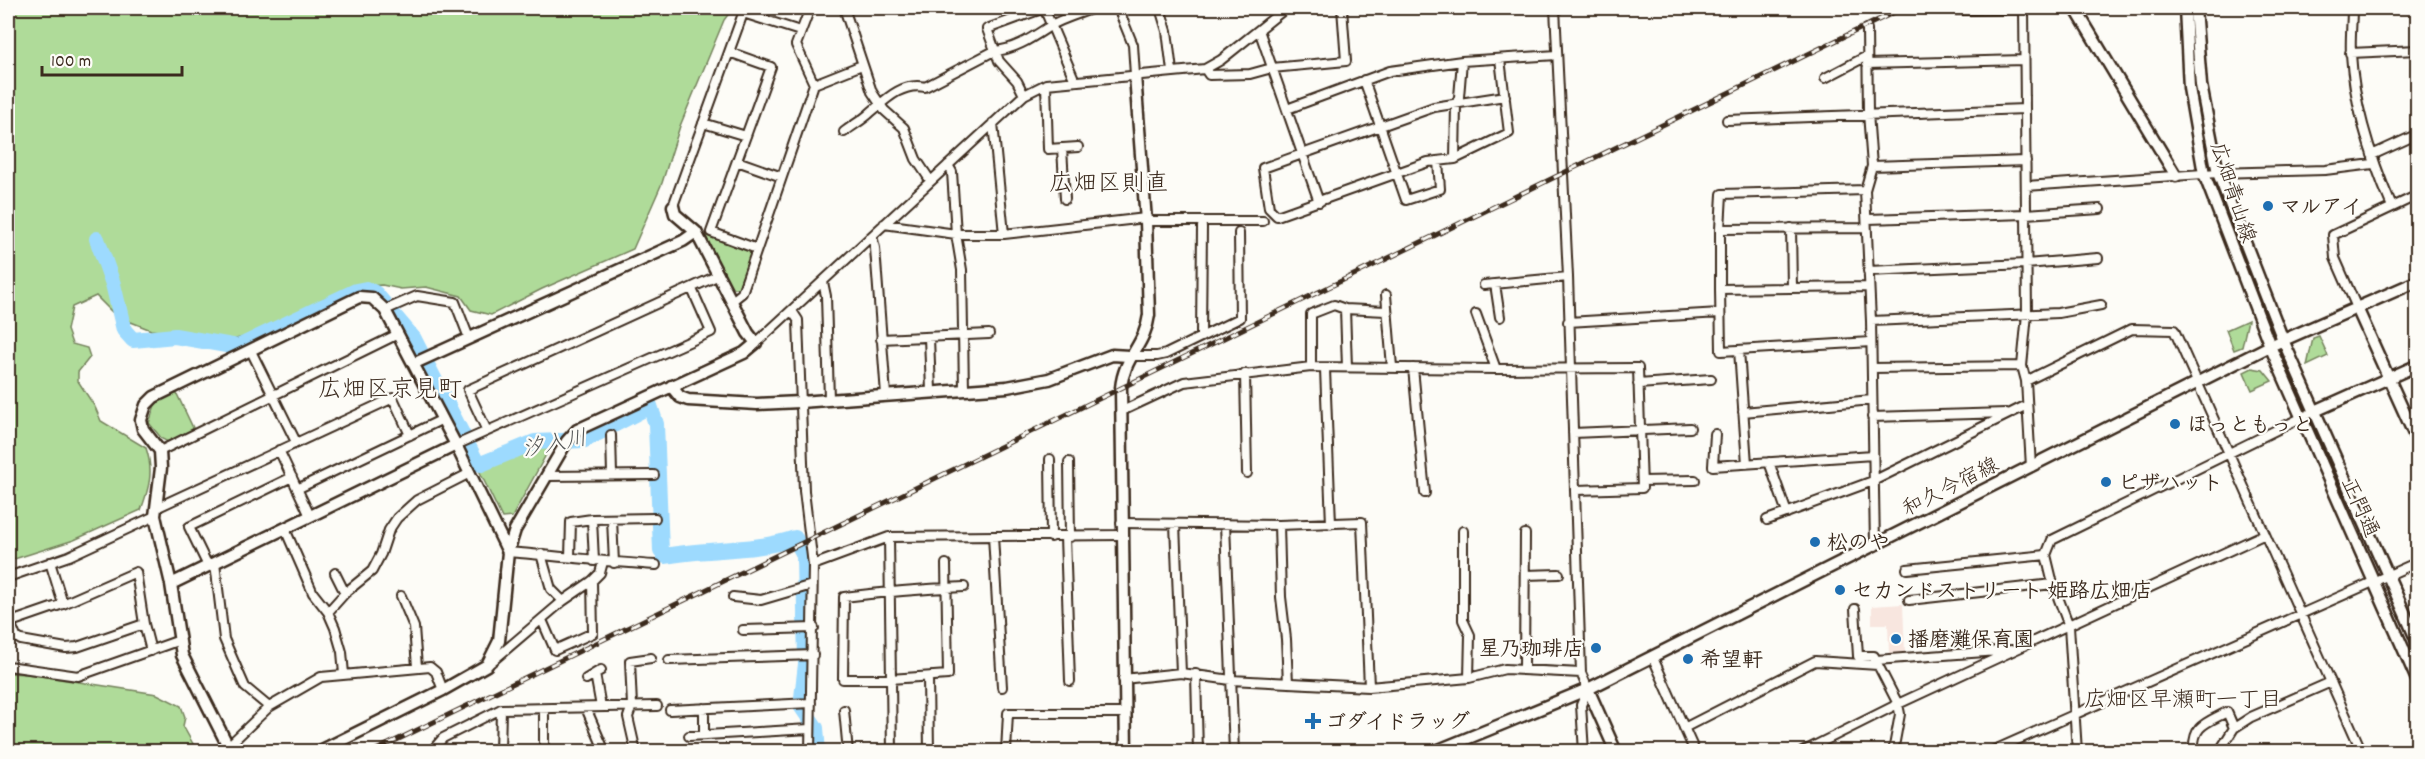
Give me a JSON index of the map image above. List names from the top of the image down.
{
  "streets": {
    "street": ["広畑青山線", "和久今宿線", "正門通"]
  },
  "crossings": [
    ["広畑青山線", "和久今宿線"],
    ["広畑青山線", "正門通"],
    ["和久今宿線", "正門通"]
  ],
  "districts": ["広畑区則直", "広畑区京見町", "広畑区早瀬町一丁目"],
  "water": ["汐入川"],
  "places": {
    "other": [
      "マルアイ",
      "ほっともっと",
      "ピザハット",
      "松のや",
      "セカンドストリート 姫路広畑店",
      "播磨灘保育園",
      "星乃珈琲店",
      "希望軒"
    ],
    "health": ["ゴダイドラッグ"]
  },
  "scale_bar": "100 m"
}
